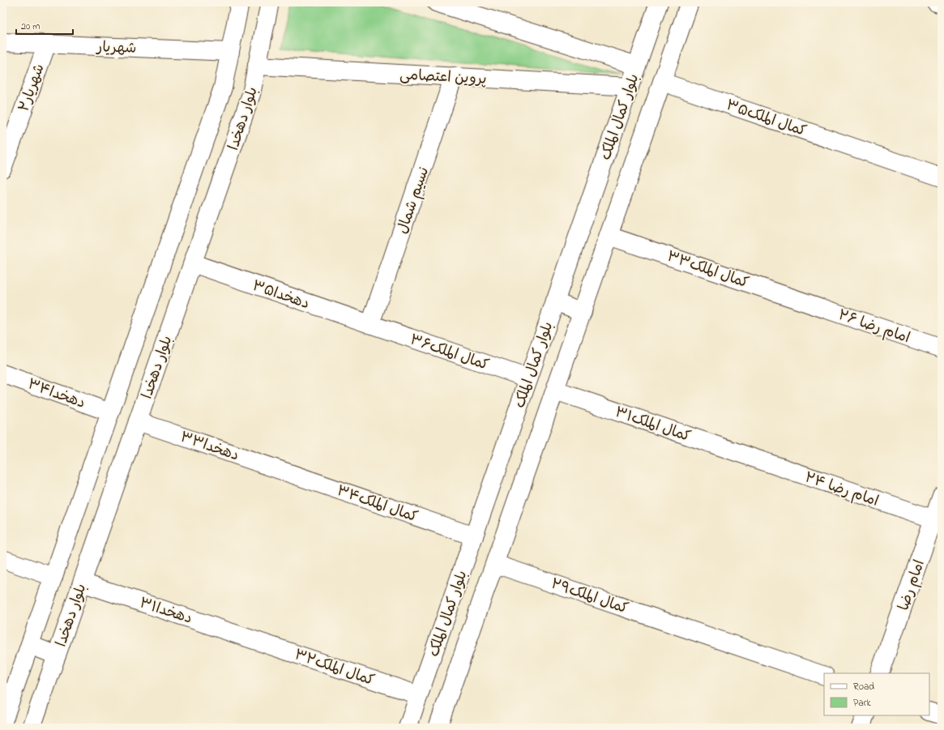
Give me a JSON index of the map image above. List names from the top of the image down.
{
  "streets": {
    "street": [
      "شهریار",
      "پروین اعتصامی",
      "شهریار۲",
      "بلوار کمال الملک",
      "کمال الملک۳۵",
      "بلوار دهخدا",
      "نسیم شمال",
      "کمال الملک۳۳",
      "دهخدا۳۵",
      "امام رضا ۲۶",
      "کمال الملک۳۶",
      "دهخدا۳۴",
      "کمال الملک۳۱",
      "دهخدا۳۳",
      "امام رضا ۲۴",
      "کمال الملک۳۴",
      "امام رضا",
      "کمال الملک۲۹",
      "دهخدا۳۱",
      "کمال الملک۳۲"
    ]
  },
  "crossings": [
    ["شهریار", "شهریار۲"],
    ["شهریار", "بلوار دهخدا"],
    ["پروین اعتصامی", "بلوار کمال الملک"],
    ["پروین اعتصامی", "بلوار دهخدا"],
    ["پروین اعتصامی", "نسیم شمال"],
    ["بلوار کمال الملک", "کمال الملک۳۵"],
    ["بلوار کمال الملک", "کمال الملک۳۳"],
    ["بلوار کمال الملک", "کمال الملک۳۶"],
    ["بلوار کمال الملک", "کمال الملک۳۱"],
    ["بلوار کمال الملک", "کمال الملک۳۴"],
    ["بلوار کمال الملک", "کمال الملک۲۹"],
    ["بلوار کمال الملک", "کمال الملک۳۲"],
    ["بلوار دهخدا", "دهخدا۳۵"],
    ["بلوار دهخدا", "دهخدا۳۴"],
    ["بلوار دهخدا", "دهخدا۳۳"],
    ["بلوار دهخدا", "دهخدا۳۱"],
    ["نسیم شمال", "دهخدا۳۵"],
    ["نسیم شمال", "کمال الملک۳۶"],
    ["کمال الملک۳۳", "امام رضا ۲۶"],
    ["دهخدا۳۵", "کمال الملک۳۶"],
    ["کمال الملک۳۱", "امام رضا ۲۴"],
    ["دهخدا۳۳", "کمال الملک۳۴"],
    ["امام رضا ۲۴", "امام رضا"],
    ["دهخدا۳۱", "کمال الملک۳۲"]
  ],
  "legend": ["Road", "Park"],
  "scale_bar": "20 m"
}
